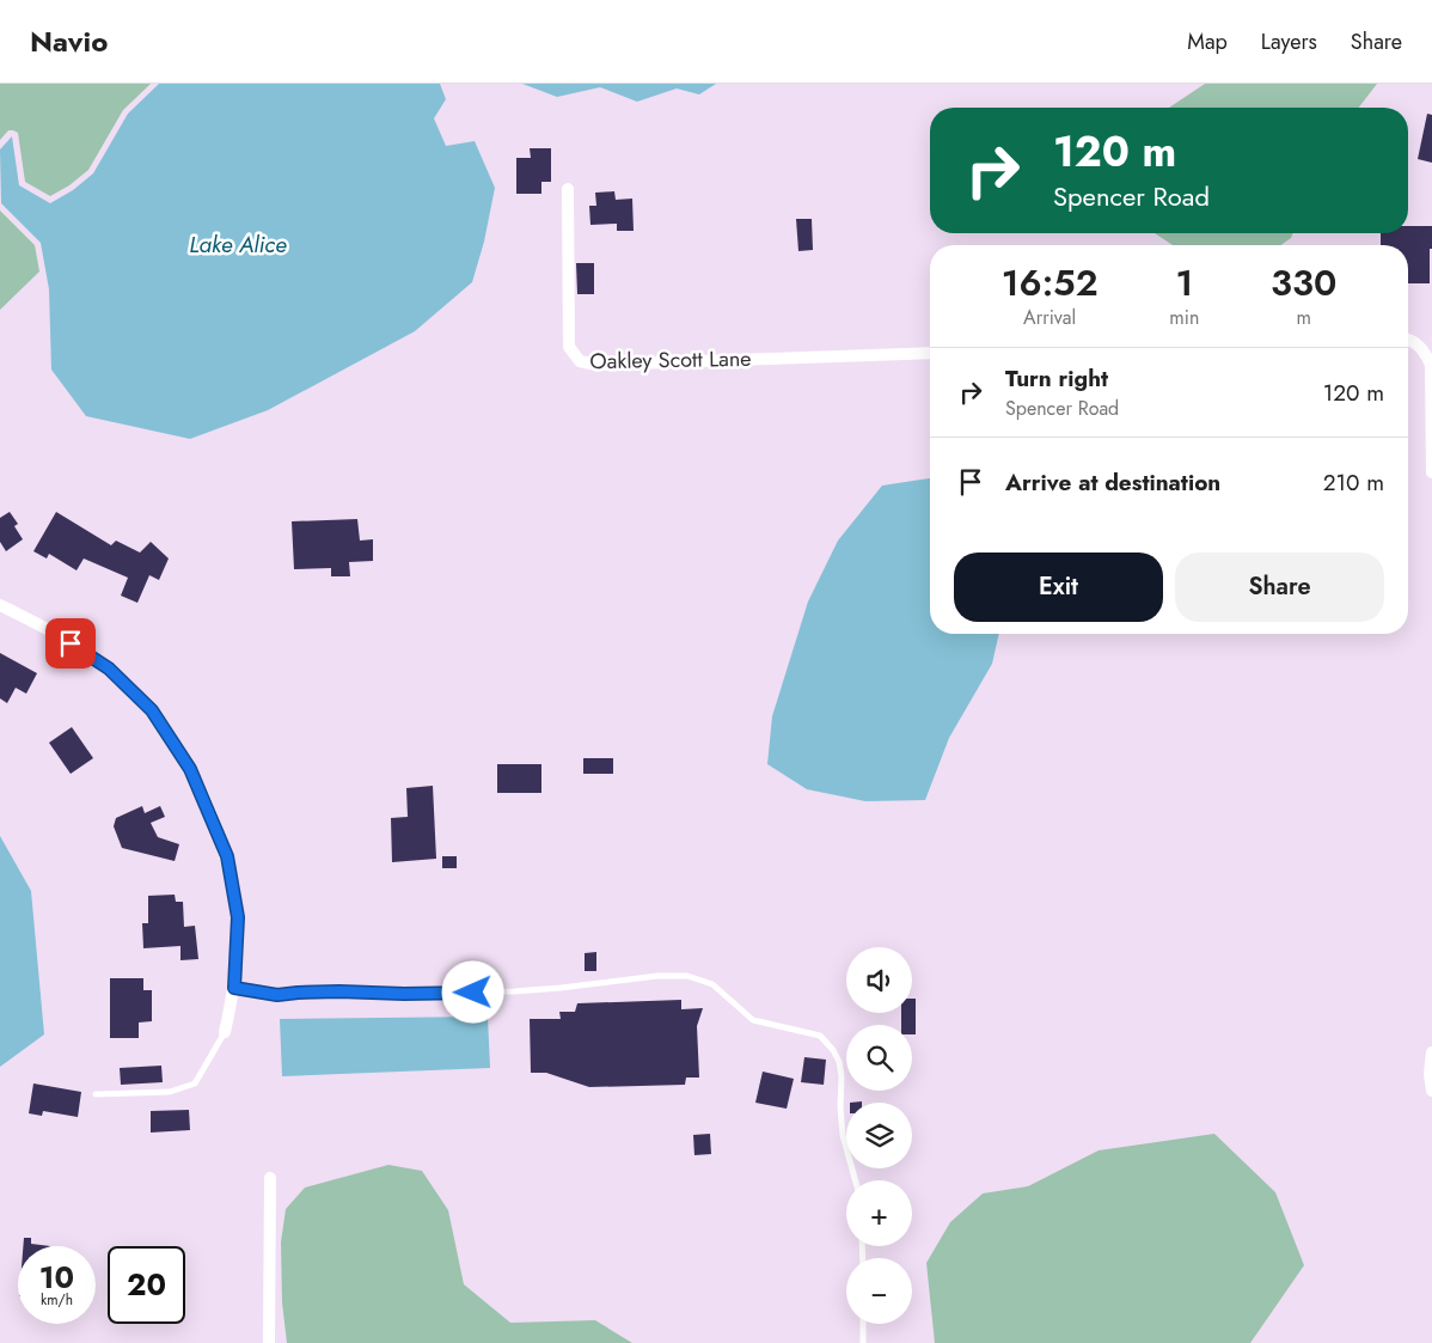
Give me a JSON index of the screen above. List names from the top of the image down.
{
  "streets": {
    "street": ["Oakley Scott Lane"]
  },
  "water": ["Lake Alice"],
  "page": {
    "header": "Navio",
    "nav": ["Map", "Layers", "Share"],
    "turn": ["120 m", "Spencer Road"],
    "eta": [
      "16:52",
      "Arrival",
      "1",
      "min",
      "330",
      "m"
    ],
    "list": [
      {
        "name": "Turn right",
        "note": "Spencer Road",
        "value": "120 m"
      },
      {
        "name": "Arrive at destination",
        "value": "210 m"
      }
    ],
    "buttons": ["Exit", "Share"],
    "map_buttons": ["+", "−"],
    "speed": "10 km/h",
    "limit": "20"
  }
}
